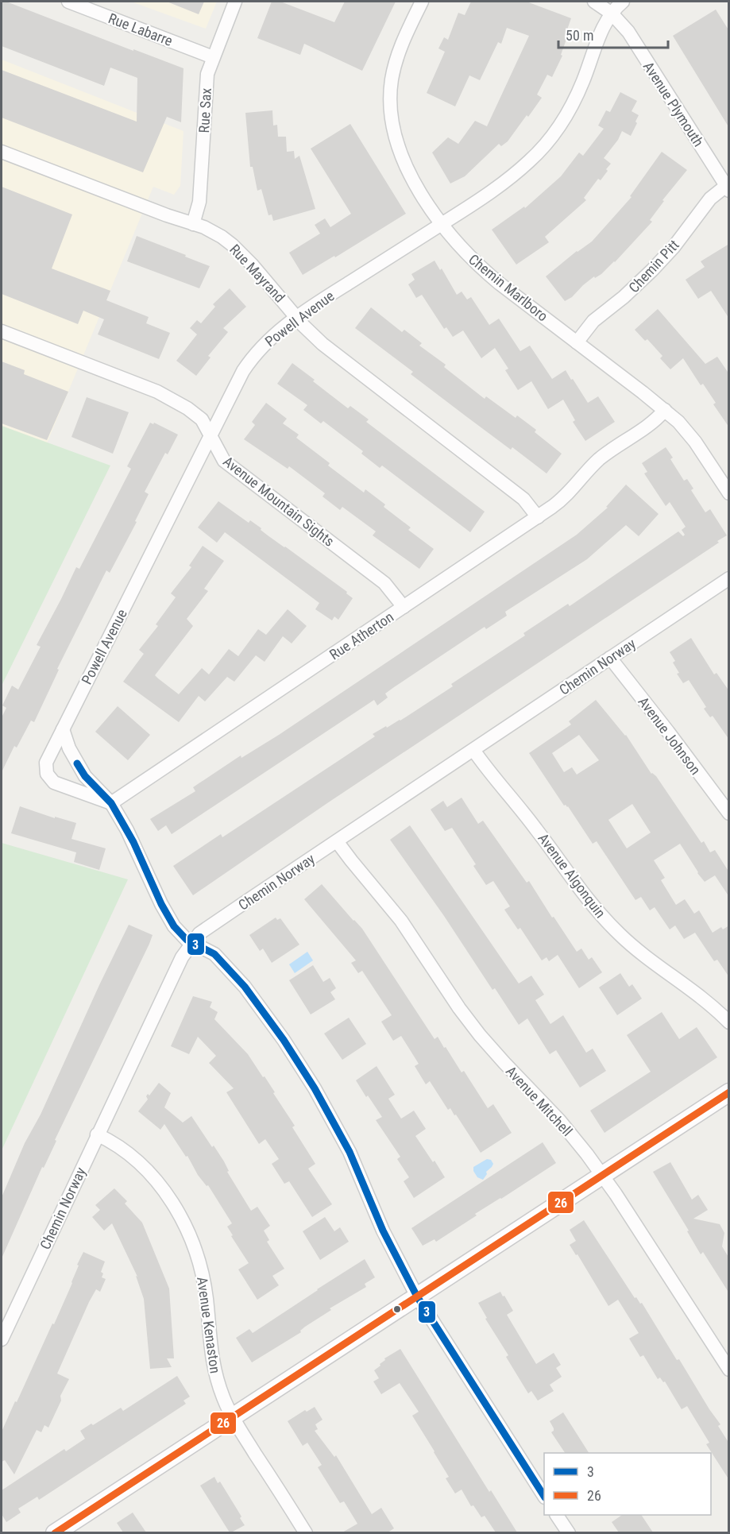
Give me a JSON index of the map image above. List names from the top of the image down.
{
  "streets": {
    "street": [
      "Rue Labarre",
      "Avenue Plymouth",
      "Rue Sax",
      "Chemin Pitt",
      "Rue Mayrand",
      "Chemin Marlboro",
      "Powell Avenue",
      "Avenue Mountain Sights",
      "Rue Atherton",
      "Chemin Norway",
      "Avenue Johnson",
      "Avenue Algonquin",
      "Avenue Mitchell",
      "Avenue Kenaston"
    ]
  },
  "crossings": [
    ["Rue Labarre", "Rue Sax"],
    ["Avenue Plymouth", "Chemin Pitt"],
    ["Avenue Plymouth", "Powell Avenue"],
    ["Rue Sax", "Rue Mayrand"],
    ["Chemin Pitt", "Chemin Marlboro"],
    ["Rue Mayrand", "Powell Avenue"],
    ["Rue Mayrand", "Rue Atherton"],
    ["Chemin Marlboro", "Powell Avenue"],
    ["Chemin Marlboro", "Rue Atherton"],
    ["Powell Avenue", "Avenue Mountain Sights"],
    ["Powell Avenue", "Rue Atherton"],
    ["Avenue Mountain Sights", "Rue Atherton"],
    ["Chemin Norway", "Avenue Johnson"],
    ["Chemin Norway", "Avenue Algonquin"],
    ["Chemin Norway", "Avenue Mitchell"],
    ["Chemin Norway", "Avenue Kenaston"]
  ],
  "lines": ["transit line 3", "transit line 26"],
  "legend": ["3", "26"],
  "scale_bar": "50 m"
}
